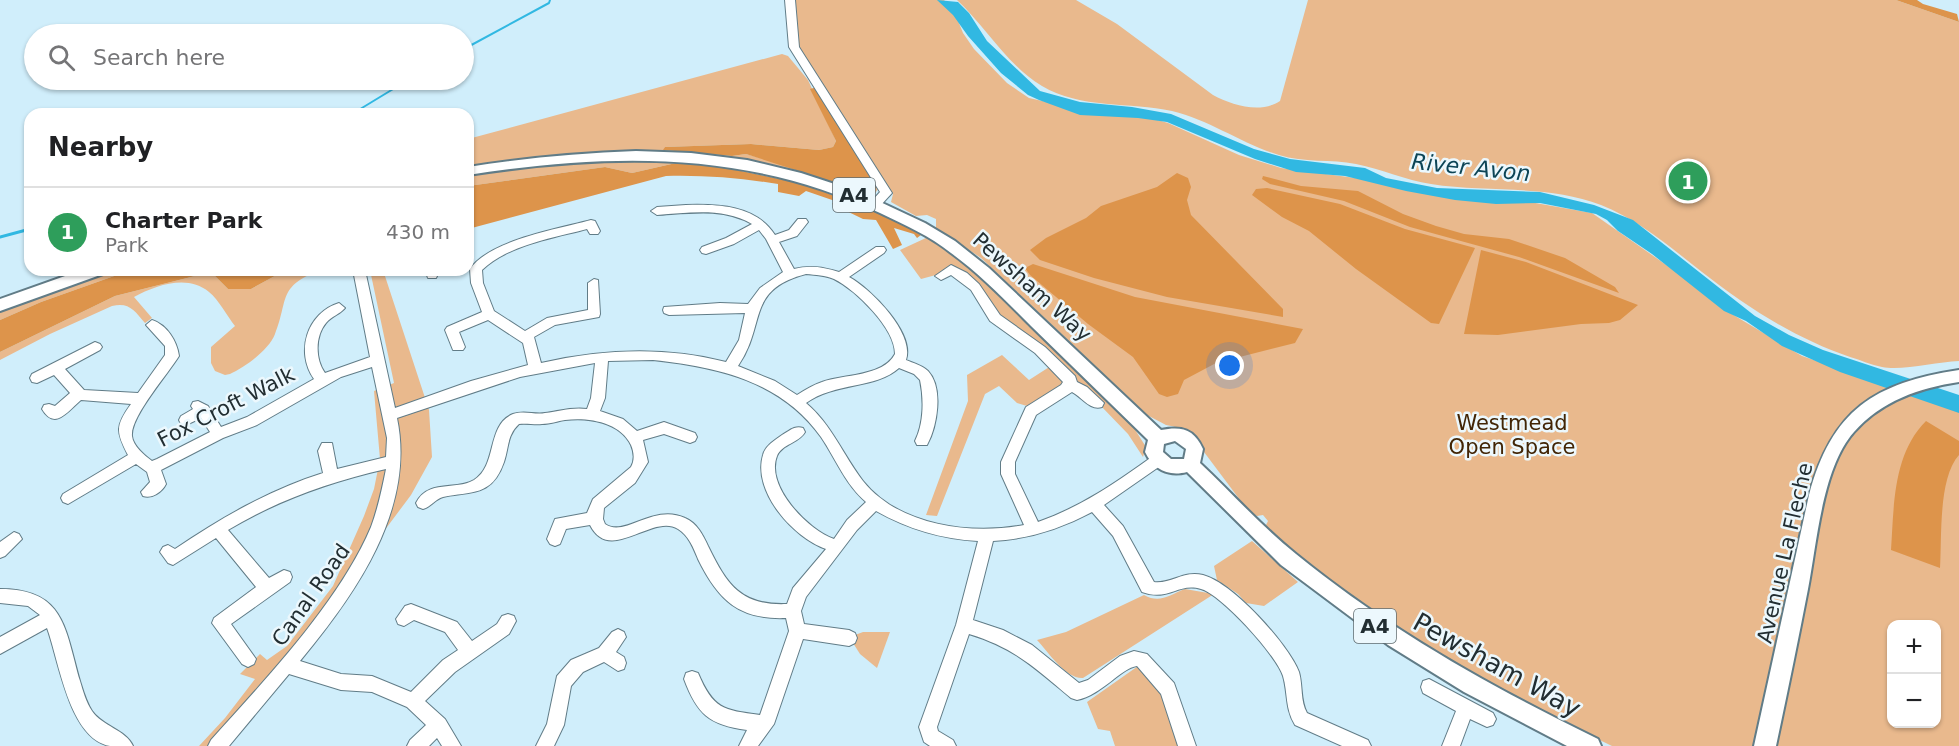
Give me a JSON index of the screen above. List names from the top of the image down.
{
  "streets": {
    "main road": ["A4", "Pewsham Way", "Avenue La Fleche"],
    "street": ["Fox Croft Walk", "Canal Road"]
  },
  "crossings": [
    ["Fox Croft Walk", "Canal Road"]
  ],
  "water": ["River Avon"],
  "parks": ["Westmead Open Space"],
  "page": {
    "search": "Search here",
    "heading": "Nearby",
    "pins": "1",
    "list": [
      {
        "mark": "1",
        "name": "Charter Park",
        "note": "Park",
        "value": "430 m"
      }
    ],
    "map_buttons": ["+", "−"]
  }
}
